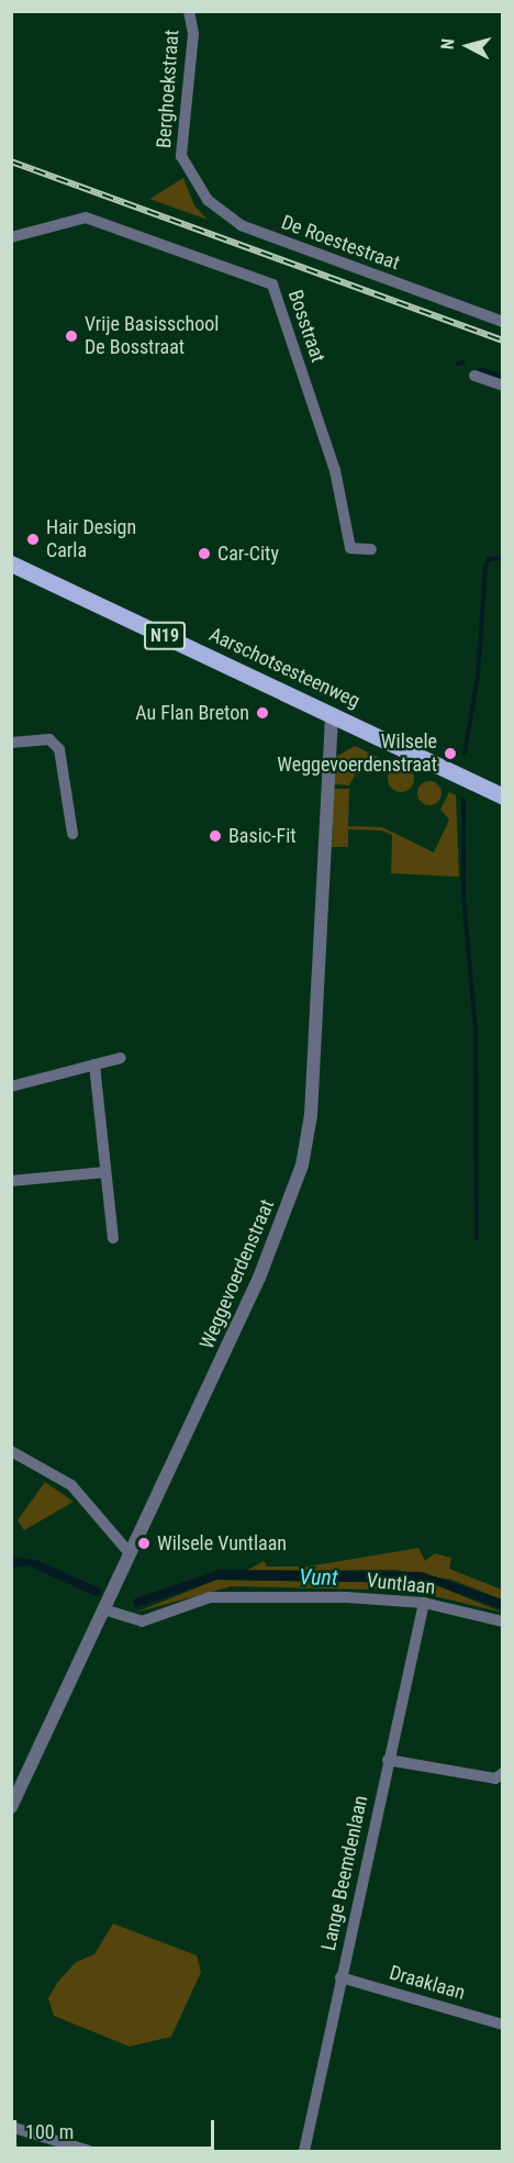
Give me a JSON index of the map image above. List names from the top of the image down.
{
  "streets": {
    "main road": ["N19", "Aarschotsesteenweg"],
    "street": [
      "Berghoekstraat",
      "De Roestestraat",
      "Bosstraat",
      "Weggevoerdenstraat",
      "Vuntlaan",
      "Lange Beemdenlaan",
      "Draaklaan"
    ]
  },
  "crossings": [
    ["Berghoekstraat", "De Roestestraat"],
    ["Aarschotsesteenweg", "Weggevoerdenstraat"],
    ["Weggevoerdenstraat", "Vuntlaan"],
    ["Vuntlaan", "Lange Beemdenlaan"],
    ["Lange Beemdenlaan", "Draaklaan"]
  ],
  "water": ["Vunt"],
  "places": [
    "Vrije Basisschool De Bosstraat",
    "Hair Design Carla",
    "Car-City",
    "Au Flan Breton",
    "Wilsele Weggevoerdenstraat",
    "Basic-Fit",
    "Wilsele Vuntlaan"
  ],
  "scale_bar": "100 m",
  "north": "left"
}
